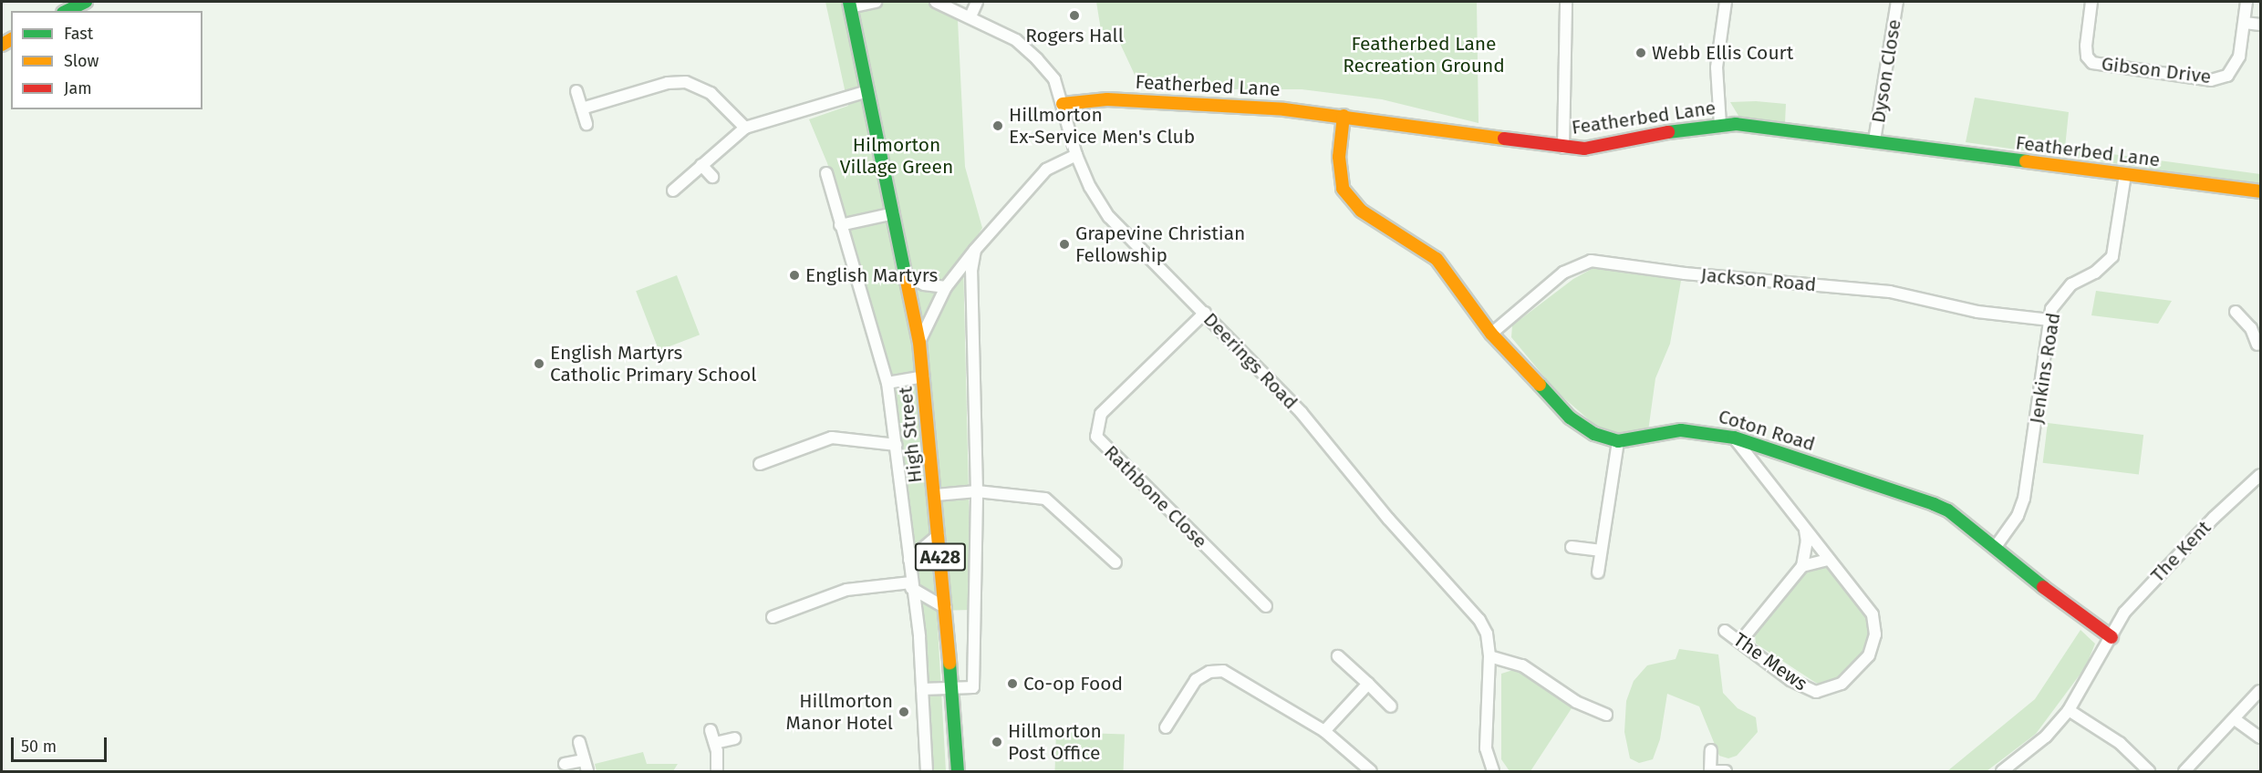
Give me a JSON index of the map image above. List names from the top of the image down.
{
  "streets": {
    "main road": [
      "Featherbed Lane",
      "Coton Road",
      "High Street",
      "A428"
    ],
    "street": [
      "Gibson Drive",
      "Dyson Close",
      "Jackson Road",
      "Deerings Road",
      "Jenkins Road",
      "Rathbone Close",
      "The Kent",
      "The Mews"
    ]
  },
  "crossings": [
    ["Dyson Close", "Featherbed Lane"],
    ["Featherbed Lane", "Deerings Road"],
    ["Featherbed Lane", "Jenkins Road"],
    ["Featherbed Lane", "Coton Road"],
    ["Jackson Road", "Jenkins Road"],
    ["Jackson Road", "Coton Road"],
    ["Deerings Road", "Rathbone Close"],
    ["Jenkins Road", "Coton Road"],
    ["Coton Road", "The Kent"],
    ["High Street", "A428"]
  ],
  "parks": ["Featherbed Lane Recreation Ground", "Hilmorton Village Green"],
  "places": [
    "Rogers Hall",
    "Webb Ellis Court",
    "Hillmorton Ex-Service Men's Club",
    "Grapevine Christian Fellowship",
    "English Martyrs",
    "English Martyrs Catholic Primary School",
    "Co-op Food",
    "Hillmorton Manor Hotel",
    "Hillmorton Post Office"
  ],
  "legend": ["Fast", "Slow", "Jam"],
  "scale_bar": "50 m"
}
